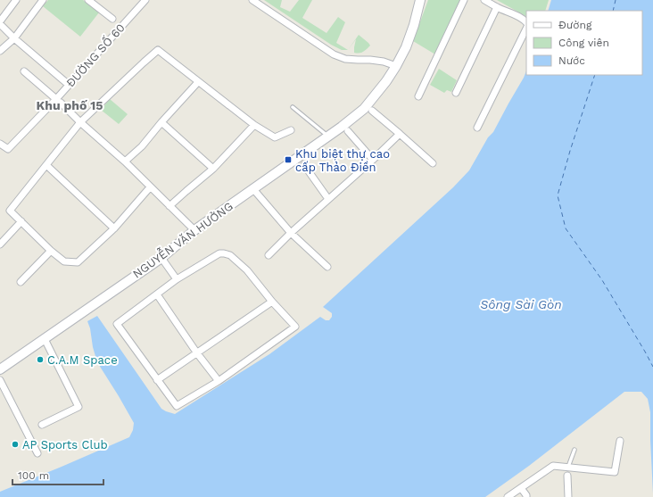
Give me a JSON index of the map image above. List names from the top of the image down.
{
  "streets": {
    "main road": ["NGUYỄN VĂN HƯỞNG"],
    "street": ["ĐƯỜNG SỐ 60"]
  },
  "districts": ["Khu phố 15"],
  "water": ["Sông Sài Gòn"],
  "places": {
    "transit": ["Khu biệt thự cao cấp Thảo Điền"],
    "other": ["C.A.M Space", "AP Sports Club"]
  },
  "legend": ["Đường", "Công viên", "Nước"],
  "scale_bar": "100 m"
}
